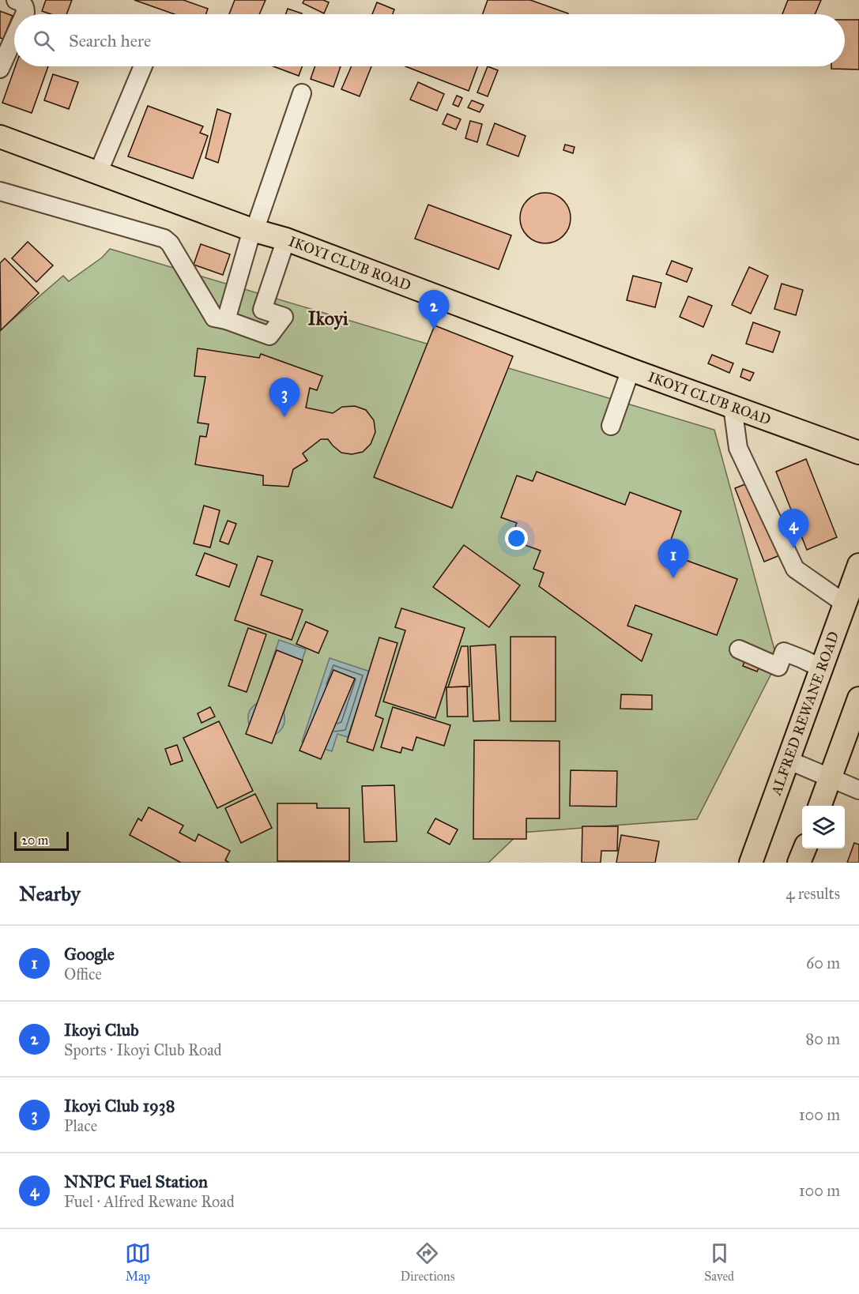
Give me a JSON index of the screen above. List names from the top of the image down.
{
  "streets": {
    "main road": ["IKOYI CLUB ROAD", "ALFRED REWANE ROAD"]
  },
  "districts": ["Ikoyi"],
  "scale_bar": "20 m",
  "page": {
    "search": "Search here",
    "pins": [
      "2",
      "3",
      "4",
      "1"
    ],
    "scale": "20 m",
    "heading": ["Nearby", "4 results"],
    "list": [
      {
        "mark": "1",
        "name": "Google",
        "note": "Office",
        "value": "60 m"
      },
      {
        "mark": "2",
        "name": "Ikoyi Club",
        "note": "Sports · Ikoyi Club Road",
        "value": "80 m"
      },
      {
        "mark": "3",
        "name": "Ikoyi Club 1938",
        "note": "Place",
        "value": "100 m"
      },
      {
        "mark": "4",
        "name": "NNPC Fuel Station",
        "note": "Fuel · Alfred Rewane Road",
        "value": "100 m"
      }
    ],
    "nav": ["Map", "Directions", "Saved"]
  }
}
